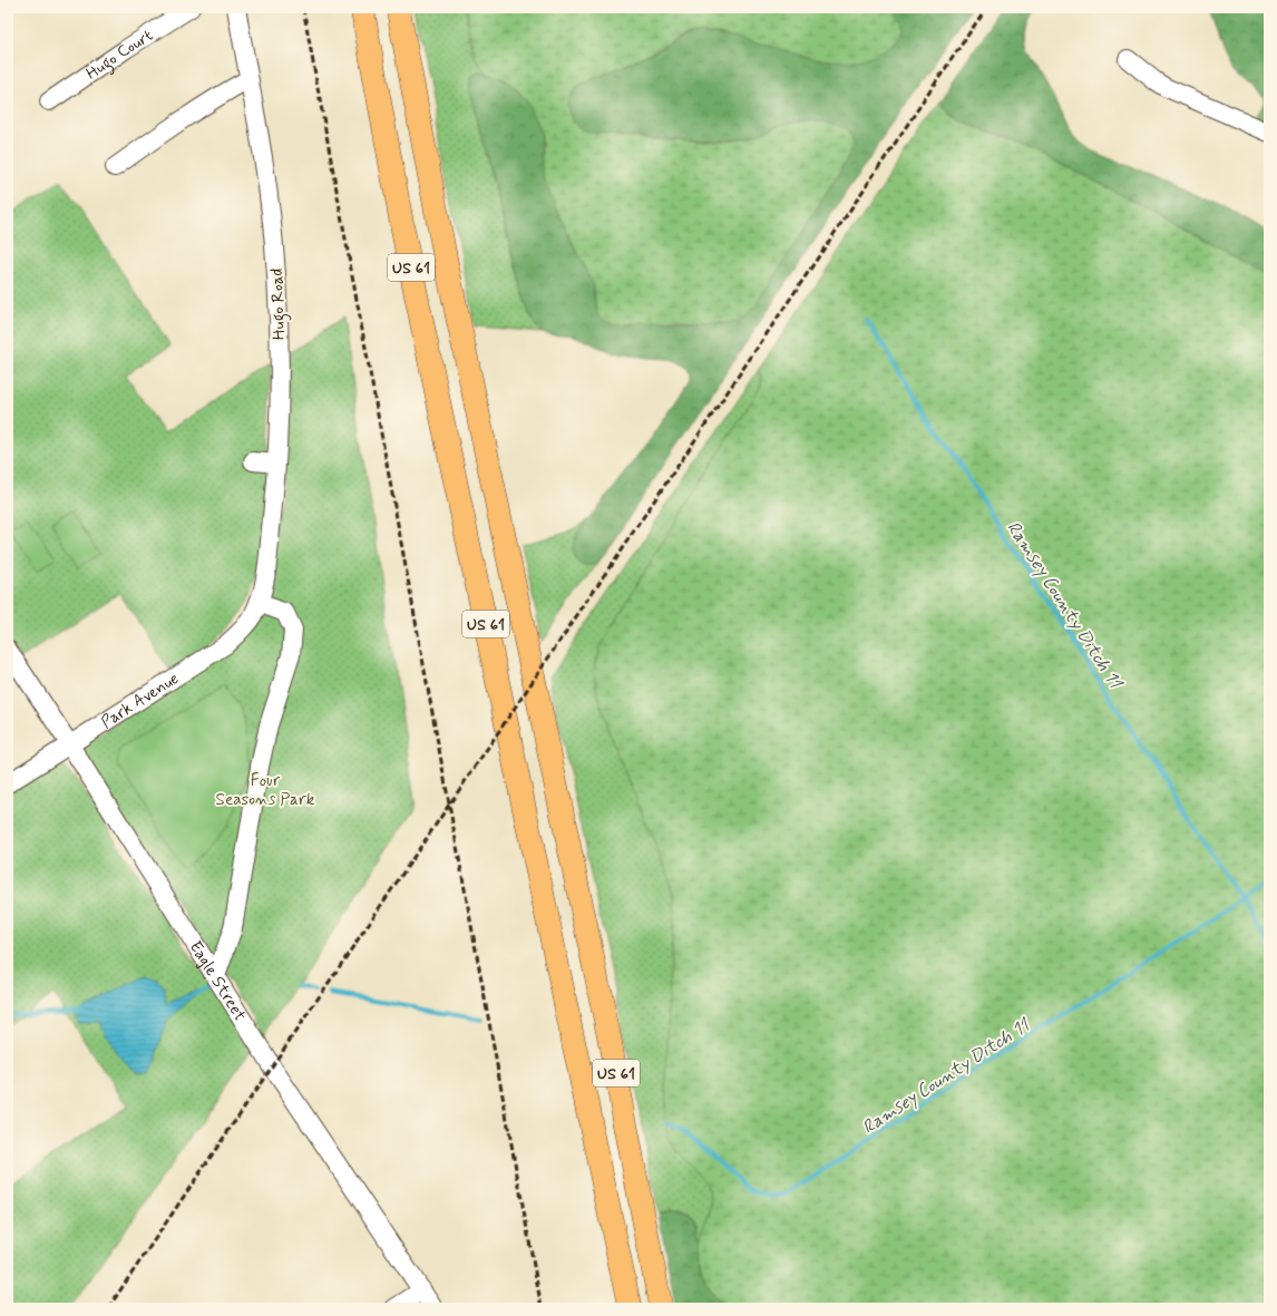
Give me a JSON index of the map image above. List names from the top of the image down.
{
  "streets": {
    "main road": ["US 61"],
    "street": [
      "Hugo Court",
      "Hugo Road",
      "Park Avenue",
      "Eagle Street"
    ]
  },
  "crossings": [
    ["Hugo Road", "Park Avenue"],
    ["Park Avenue", "Eagle Street"]
  ],
  "water": ["Ramsey County Ditch 11"],
  "parks": ["Four Seasons Park"]
}
